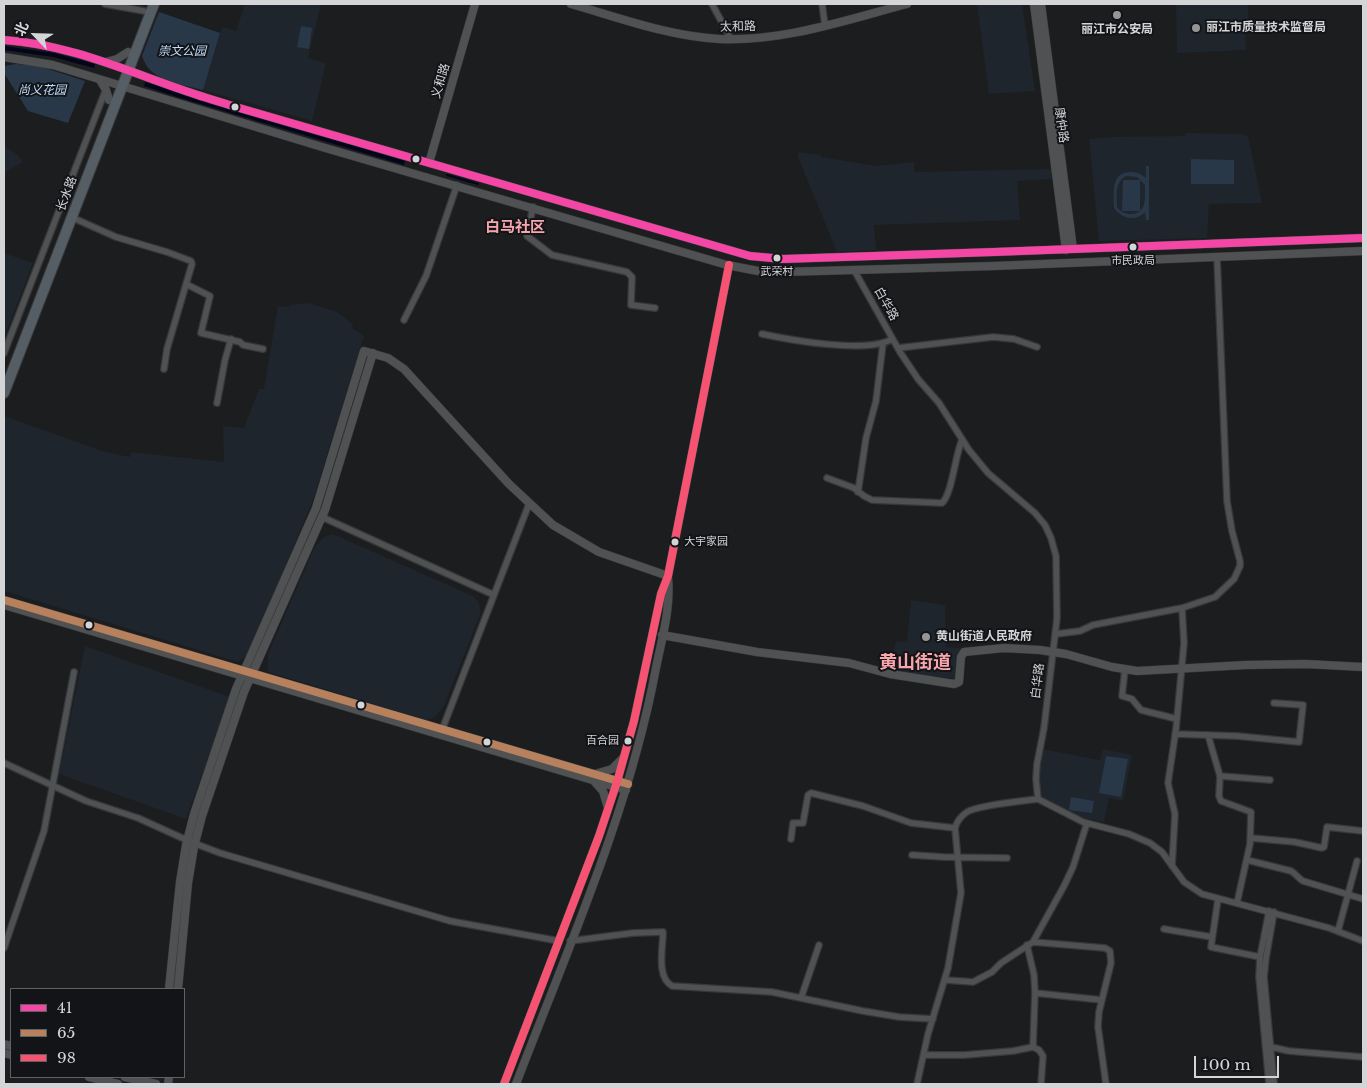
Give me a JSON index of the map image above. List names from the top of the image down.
{
  "streets": {
    "highway": ["长水路"],
    "street": [
      "太和路",
      "义和路",
      "康仲路",
      "白华路"
    ]
  },
  "districts": ["白马社区", "黄山街道"],
  "parks": ["崇文公园", "尚义花园"],
  "places": [
    "丽江市公安局",
    "丽江市质量技术监督局",
    "市民政局",
    "武荣村",
    "大宇家园",
    "黄山街道人民政府",
    "百合园"
  ],
  "lines": ["transit line 41", "transit line 98", "transit line 65"],
  "legend": ["41", "65", "98"],
  "scale_bar": "100 m",
  "north": "top left"
}
